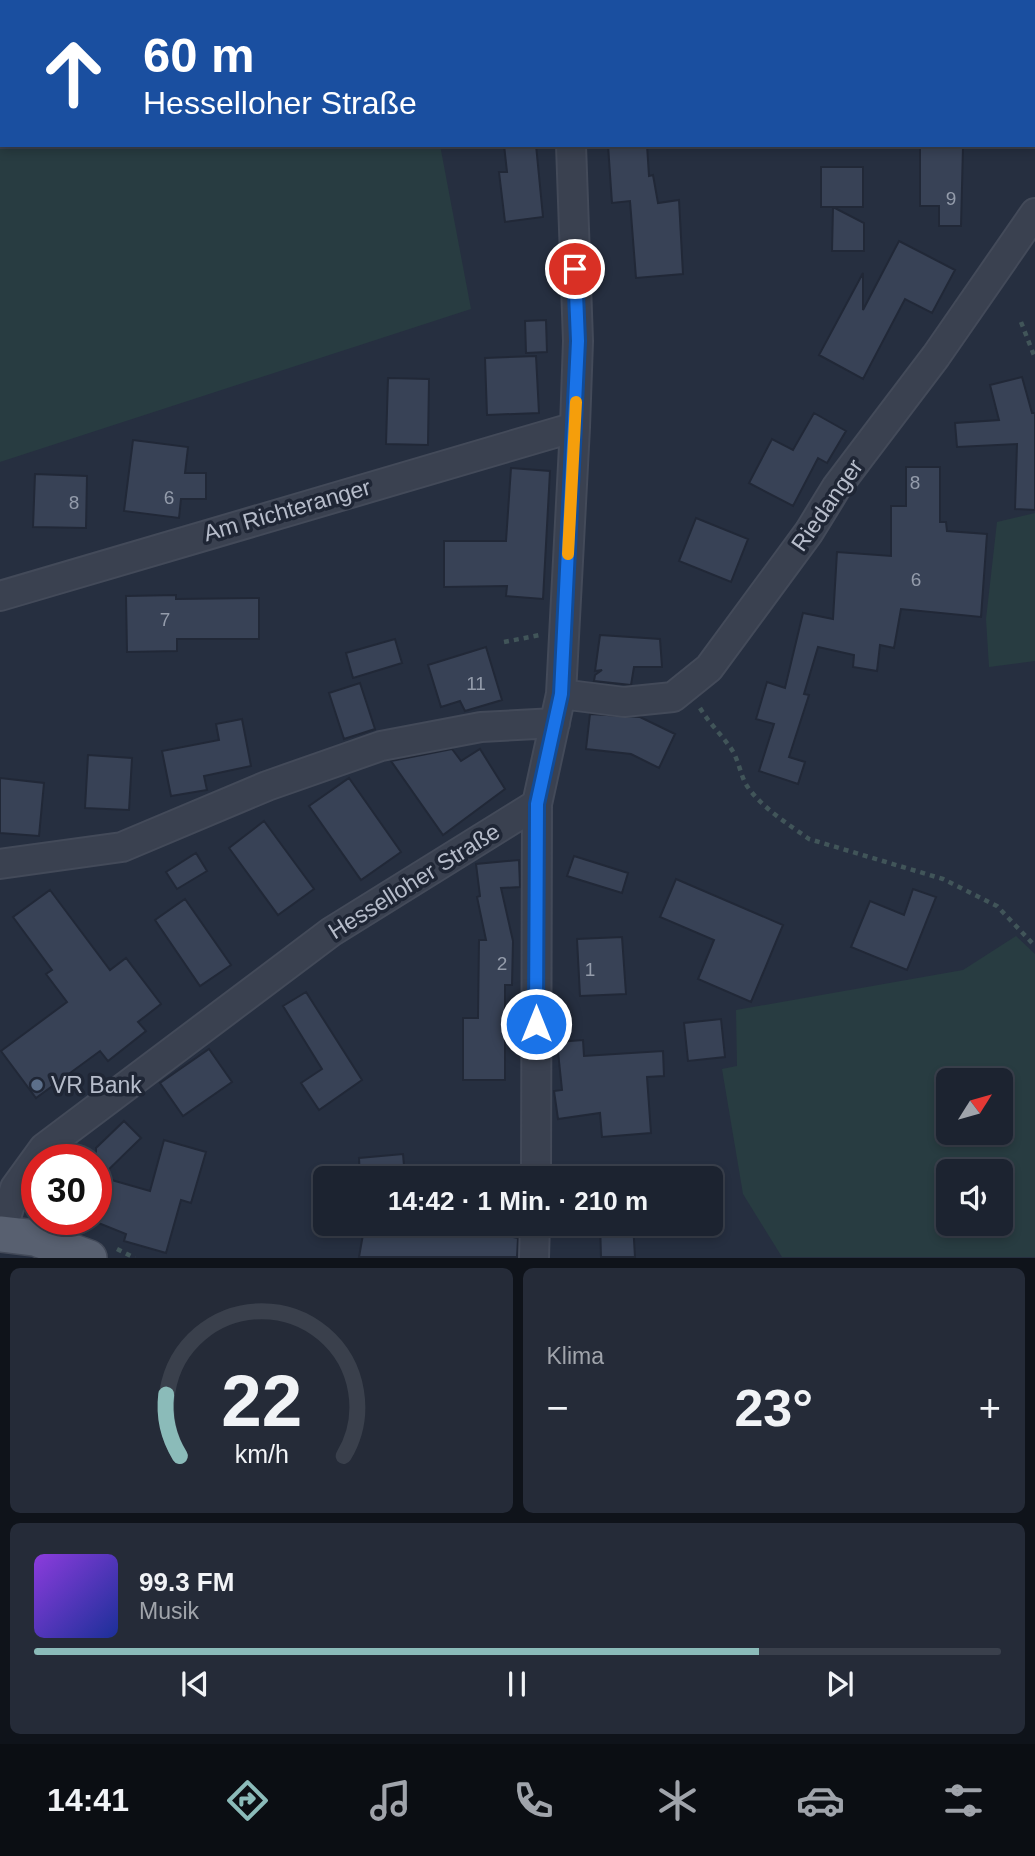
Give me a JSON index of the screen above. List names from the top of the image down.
{
  "streets": {
    "street": ["Riedanger", "Am Richteranger", "Hesselloher Straße"]
  },
  "places": ["VR Bank"],
  "house_numbers": [
    "9",
    "8",
    "6",
    "8",
    "6",
    "7",
    "11",
    "2",
    "1"
  ],
  "north": "top right",
  "page": {
    "turn": ["60 m", "Hesselloher Straße"],
    "limit": "30",
    "trip": "14:42 · 1 Min. · 210 m",
    "tile": "Klima",
    "heat": ["−", "23°", "+"],
    "song": ["99.3 FM", "Musik"],
    "tabs": "14:41",
    "gauge": ["22", "km/h"]
  }
}
